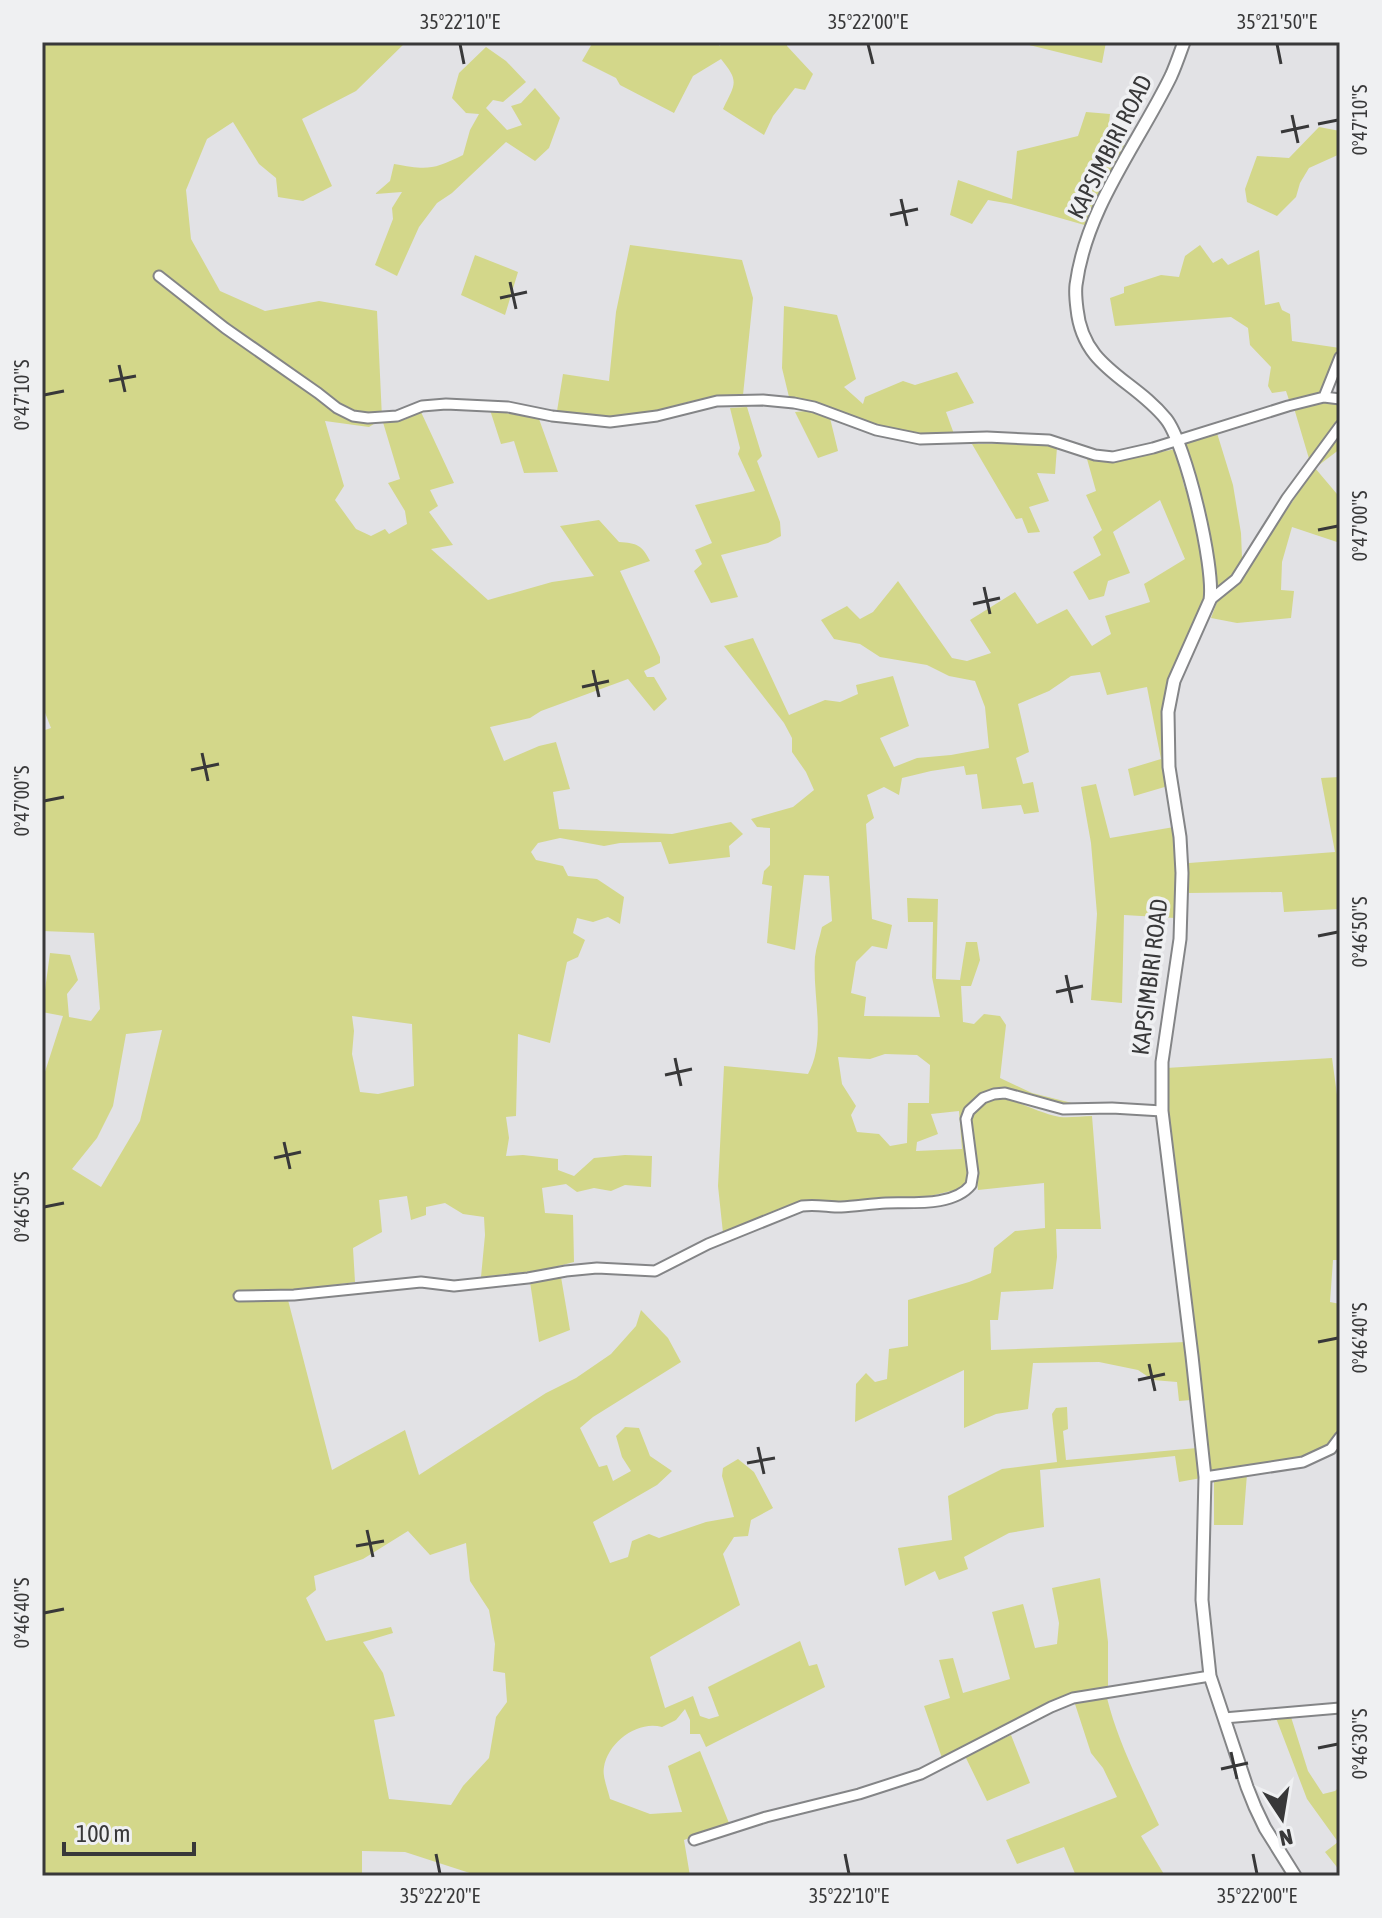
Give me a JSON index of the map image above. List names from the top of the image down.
{
  "streets": {
    "street": ["KAPSIMBIRI ROAD"]
  },
  "scale_bar": "100 m",
  "north": "bottom",
  "coordinates": [
    "35°22'10\"E",
    "35°22'00\"E",
    "35°21'50\"E",
    "0°47'10\"S",
    "0°47'00\"S",
    "0°46'50\"S",
    "0°46'40\"S",
    "0°46'30\"S",
    "35°22'20\"E"
  ]
}
